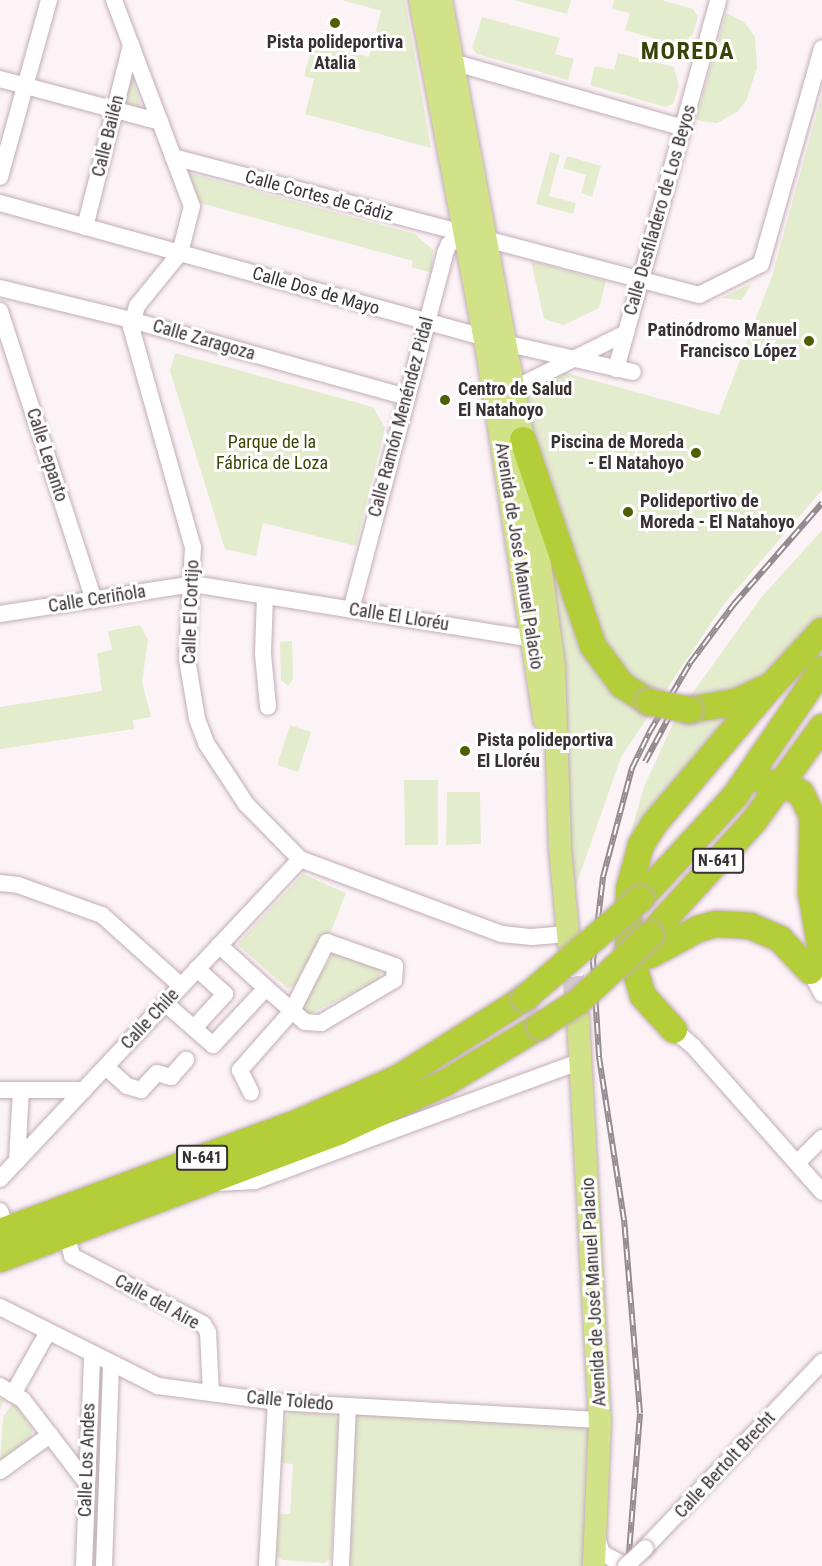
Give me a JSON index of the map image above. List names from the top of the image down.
{
  "streets": {
    "highway": ["N-641"],
    "main road": ["Avenida de José Manuel Palacio"],
    "street": [
      "Calle Bailén",
      "Calle Cortes de Cádiz",
      "Calle Desfiladero de Los Beyos",
      "Calle Dos de Mayo",
      "Calle Zaragoza",
      "Calle Ramón Menéndez Pidal",
      "Calle Lepanto",
      "Calle Ceriñola",
      "Calle El Cortijo",
      "Calle El Lloréu",
      "Calle Chile",
      "Calle del Aire",
      "Calle Toledo",
      "Calle Los Andes",
      "Calle Bertolt Brecht"
    ]
  },
  "crossings": [
    ["Calle Bailén", "Calle Dos de Mayo"],
    ["Calle Cortes de Cádiz", "Calle Desfiladero de Los Beyos"],
    ["Calle Cortes de Cádiz", "Calle Ramón Menéndez Pidal"],
    ["Calle Cortes de Cádiz", "Avenida de José Manuel Palacio"],
    ["Calle Desfiladero de Los Beyos", "Calle Dos de Mayo"],
    ["Calle Desfiladero de Los Beyos", "Avenida de José Manuel Palacio"],
    ["Calle Dos de Mayo", "Calle Ramón Menéndez Pidal"],
    ["Calle Dos de Mayo", "Avenida de José Manuel Palacio"],
    ["Calle Zaragoza", "Calle Ramón Menéndez Pidal"],
    ["Calle Zaragoza", "Calle El Cortijo"],
    ["Calle Ramón Menéndez Pidal", "Avenida de José Manuel Palacio"],
    ["Calle Ramón Menéndez Pidal", "Calle El Lloréu"],
    ["Calle Lepanto", "Calle Ceriñola"],
    ["Avenida de José Manuel Palacio", "Calle El Cortijo"],
    ["Avenida de José Manuel Palacio", "Calle El Lloréu"],
    ["Avenida de José Manuel Palacio", "N-641"],
    ["Avenida de José Manuel Palacio", "Calle Toledo"],
    ["Avenida de José Manuel Palacio", "Calle Bertolt Brecht"],
    ["Calle Ceriñola", "Calle El Cortijo"],
    ["Calle Ceriñola", "Calle El Lloréu"],
    ["Calle El Cortijo", "Calle El Lloréu"],
    ["Calle El Cortijo", "Calle Chile"],
    ["N-641", "Calle del Aire"],
    ["Calle del Aire", "Calle Toledo"],
    ["Calle Toledo", "Calle Los Andes"]
  ],
  "districts": ["MOREDA"],
  "parks": ["Parque de la Fábrica de Loza"],
  "places": [
    "Pista polideportiva Atalia",
    "Patinódromo Manuel Francisco López",
    "Centro de Salud El Natahoyo",
    "Piscina de Moreda - El Natahoyo",
    "Polideportivo de Moreda - El Natahoyo",
    "Pista polideportiva El Lloréu"
  ]
}
